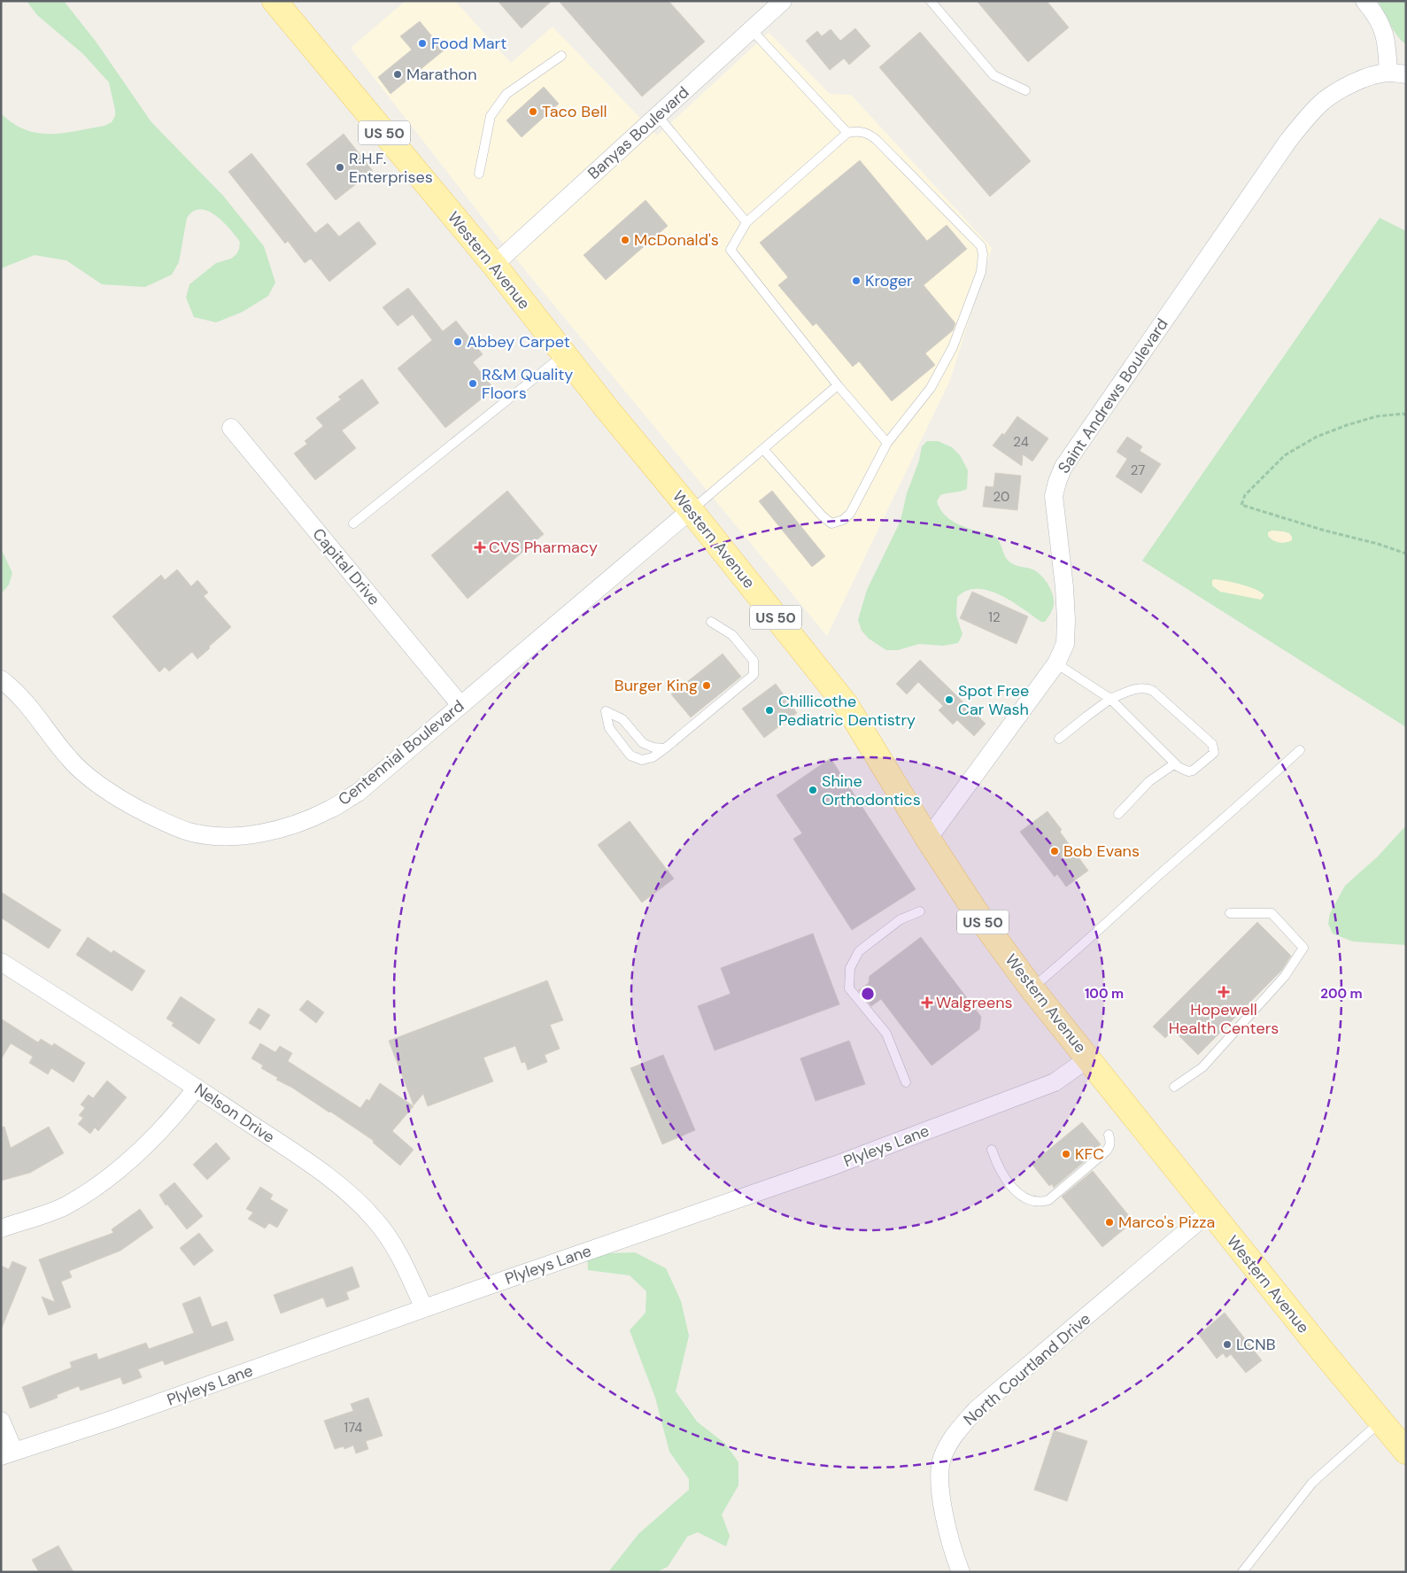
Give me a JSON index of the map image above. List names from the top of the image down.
{
  "streets": {
    "main road": ["US 50", "Western Avenue"],
    "street": [
      "Banyas Boulevard",
      "Saint Andrews Boulevard",
      "Capital Drive",
      "Centennial Boulevard",
      "Nelson Drive",
      "Plyleys Lane",
      "North Courtland Drive"
    ]
  },
  "crossings": [
    ["Banyas Boulevard", "Western Avenue"],
    ["Western Avenue", "Saint Andrews Boulevard"],
    ["Western Avenue", "Centennial Boulevard"],
    ["Western Avenue", "Plyleys Lane"],
    ["Western Avenue", "North Courtland Drive"],
    ["Capital Drive", "Centennial Boulevard"],
    ["Nelson Drive", "Plyleys Lane"]
  ],
  "places": {
    "other": [
      "Food Mart",
      "Marathon",
      "Taco Bell",
      "R.H.F. Enterprises",
      "McDonald's",
      "Kroger",
      "Abbey Carpet",
      "R&M Quality Floors",
      "Burger King",
      "Spot Free Car Wash",
      "Chillicothe Pediatric Dentistry",
      "Shine Orthodontics",
      "Bob Evans",
      "KFC",
      "Marco's Pizza",
      "LCNB"
    ],
    "health": ["CVS Pharmacy", "Hopewell Health Centers", "Walgreens"]
  },
  "house_numbers": [
    "24",
    "27",
    "20",
    "12",
    "174"
  ],
  "rings": ["100 m", "200 m"]
}
